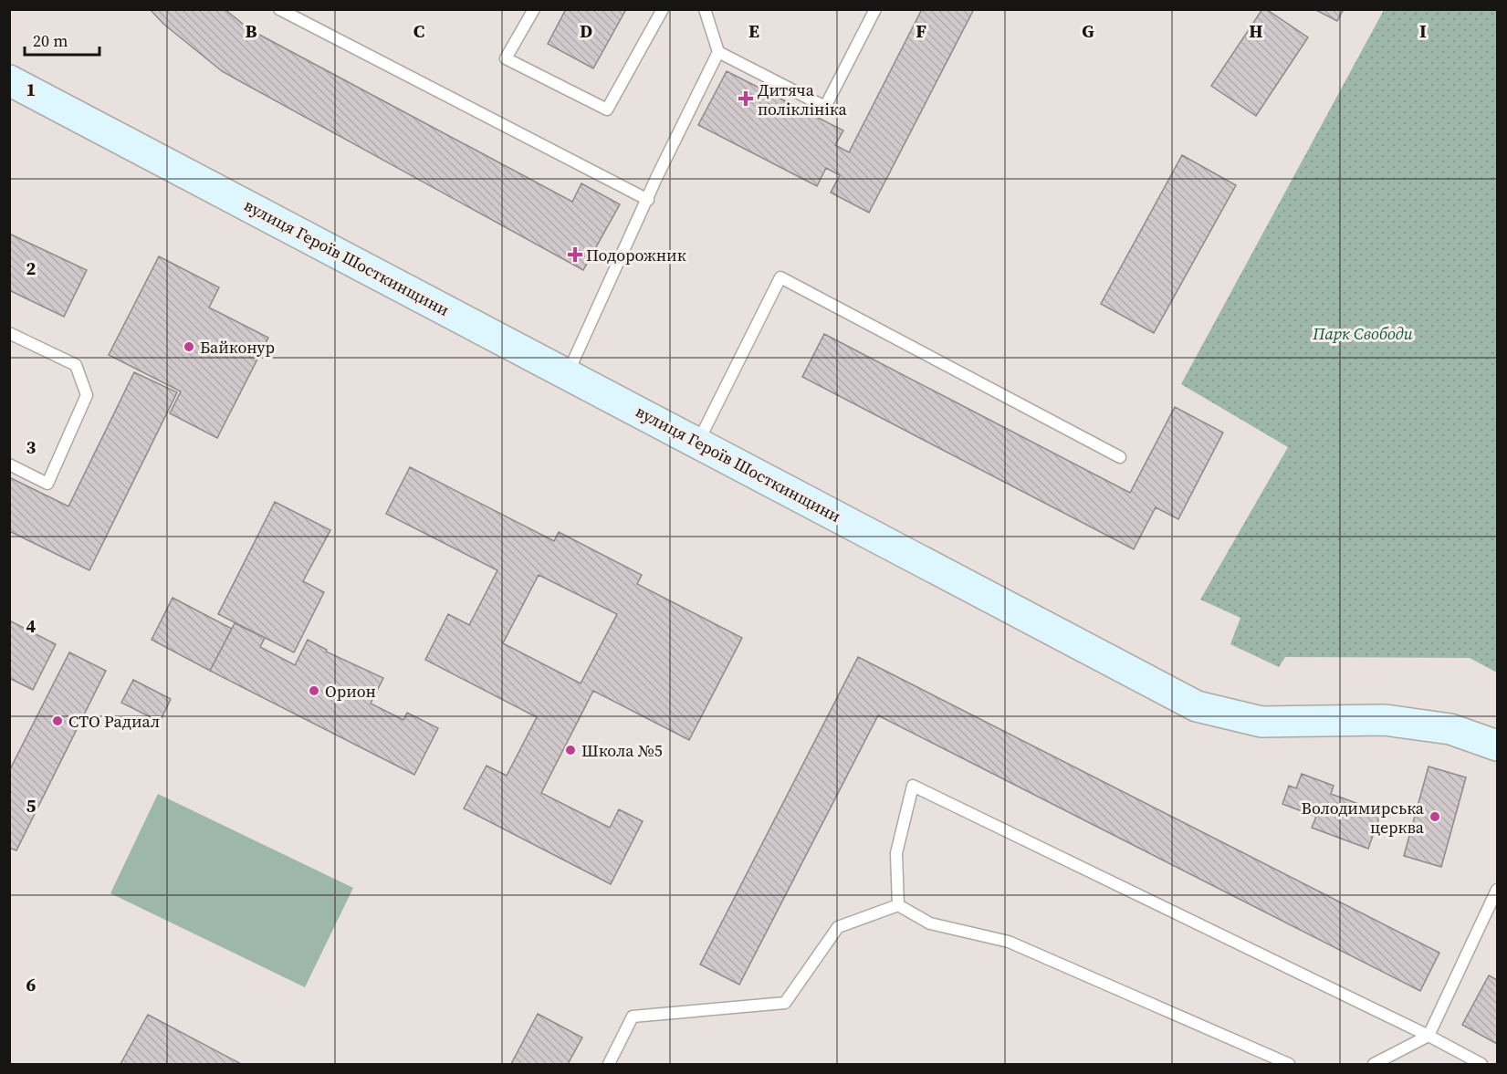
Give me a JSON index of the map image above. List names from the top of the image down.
{
  "streets": {
    "street": ["вулиця Героїв Шосткинщини"]
  },
  "parks": ["Парк Свободи"],
  "places": {
    "health": ["Дитяча поліклініка", "Подорожник"],
    "other": [
      "Байконур",
      "Орион",
      "СТО Радиал",
      "Школа №5",
      "Володимирська церква"
    ]
  },
  "scale_bar": "20 m",
  "grid": {
    "columns": [
      "B",
      "C",
      "D",
      "E",
      "F",
      "G",
      "H",
      "I"
    ],
    "rows": [
      "1",
      "2",
      "3",
      "4",
      "5",
      "6"
    ]
  }
}
